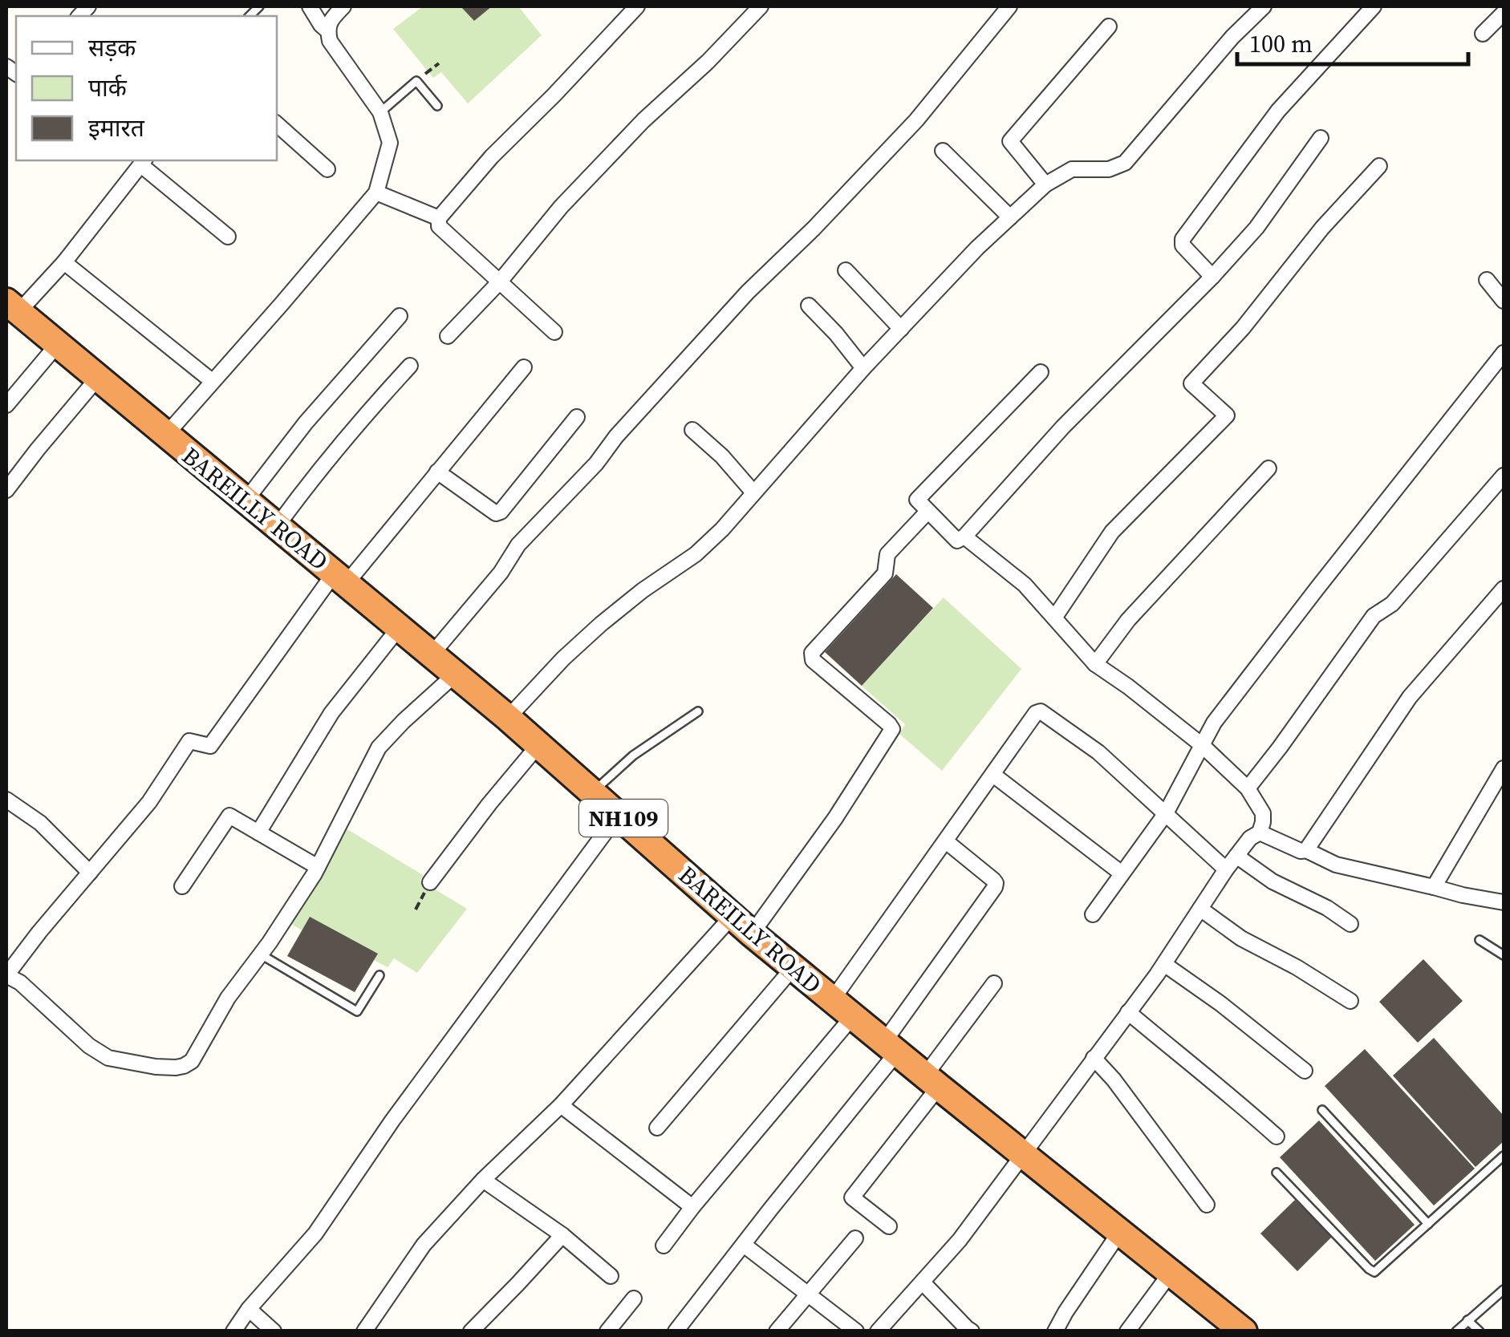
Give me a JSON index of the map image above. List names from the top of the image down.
{
  "streets": {
    "highway": ["BAREILLY ROAD", "NH109"]
  },
  "legend": ["सड़क", "पार्क", "इमारत"],
  "scale_bar": "100 m"
}
